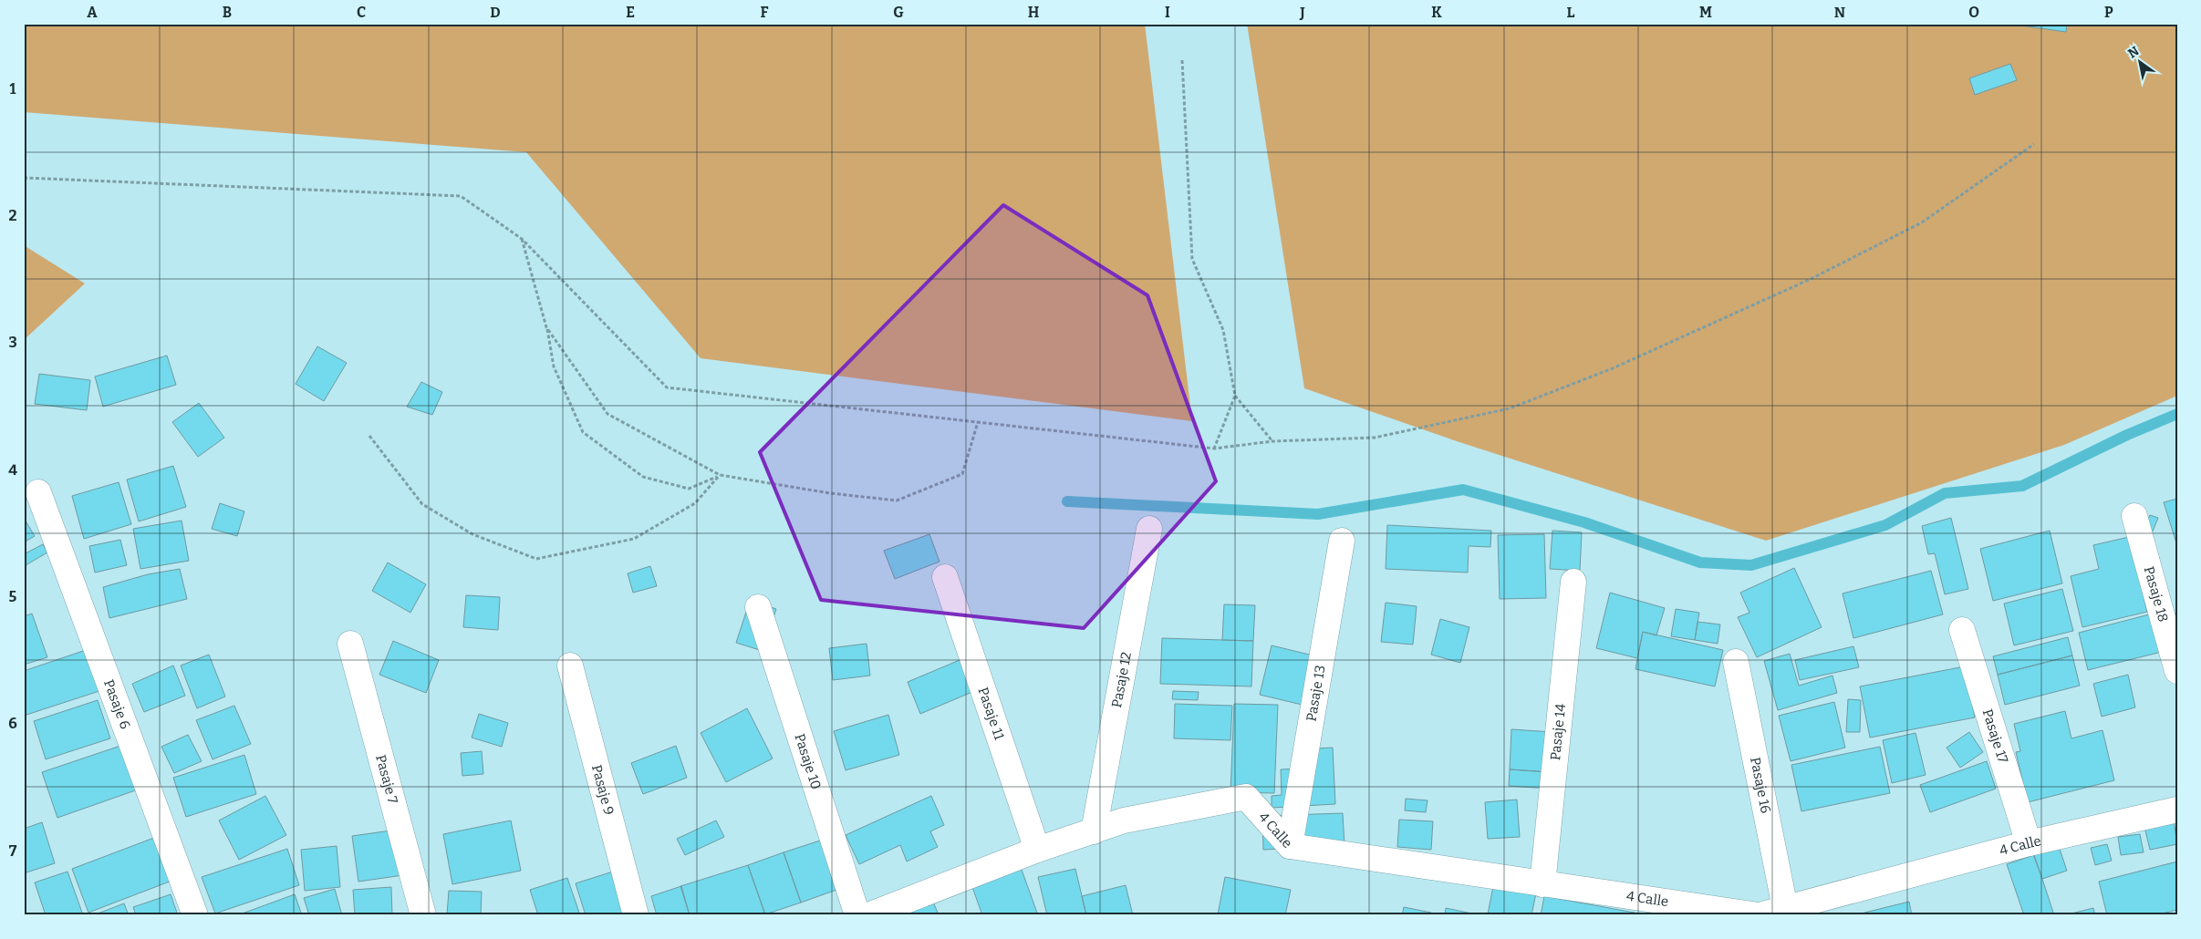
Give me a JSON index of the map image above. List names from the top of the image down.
{
  "streets": {
    "street": [
      "Pasaje 18",
      "Pasaje 12",
      "Pasaje 13",
      "Pasaje 6",
      "Pasaje 11",
      "Pasaje 14",
      "Pasaje 17",
      "Pasaje 10",
      "Pasaje 7",
      "Pasaje 16",
      "Pasaje 9",
      "4 Calle"
    ]
  },
  "crossings": [
    ["Pasaje 12", "4 Calle"],
    ["Pasaje 13", "4 Calle"],
    ["Pasaje 11", "4 Calle"],
    ["Pasaje 14", "4 Calle"],
    ["Pasaje 17", "4 Calle"],
    ["Pasaje 16", "4 Calle"]
  ],
  "north": "top left",
  "grid": {
    "columns": [
      "A",
      "B",
      "C",
      "D",
      "E",
      "F",
      "G",
      "H",
      "I",
      "J",
      "K",
      "L",
      "M",
      "N",
      "O",
      "P"
    ],
    "rows": [
      "1",
      "2",
      "3",
      "4",
      "5",
      "6",
      "7"
    ]
  }
}
